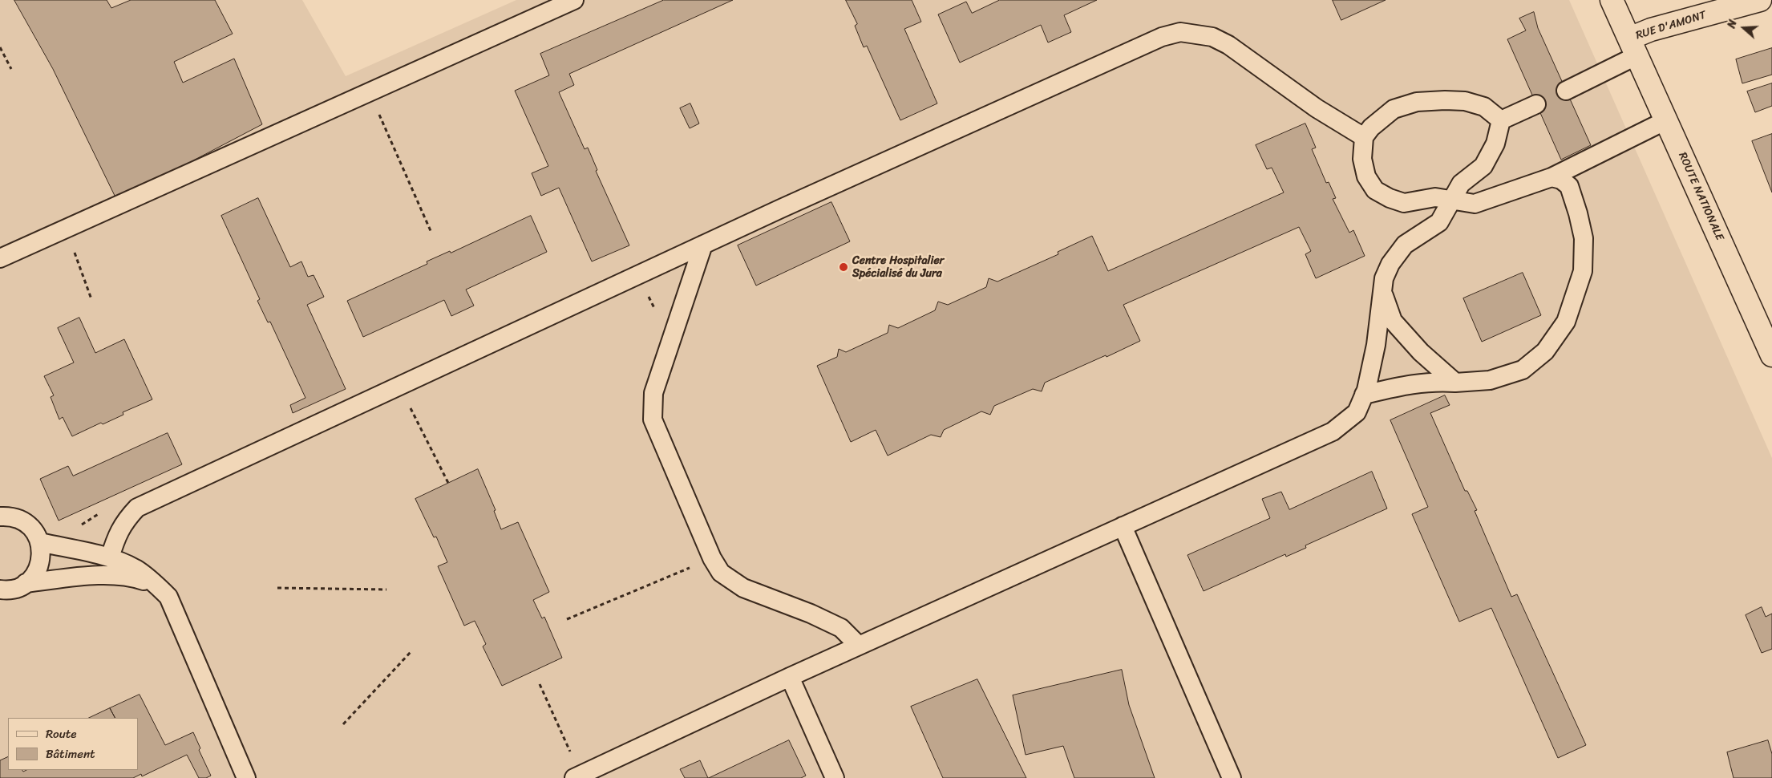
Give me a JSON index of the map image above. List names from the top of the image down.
{
  "streets": {
    "main road": ["RUE D'AMONT", "ROUTE NATIONALE"]
  },
  "crossings": [
    ["RUE D'AMONT", "ROUTE NATIONALE"]
  ],
  "places": ["Centre Hospitalier Spécialisé du Jura"],
  "legend": ["Route", "Bâtiment"],
  "north": "left"
}
